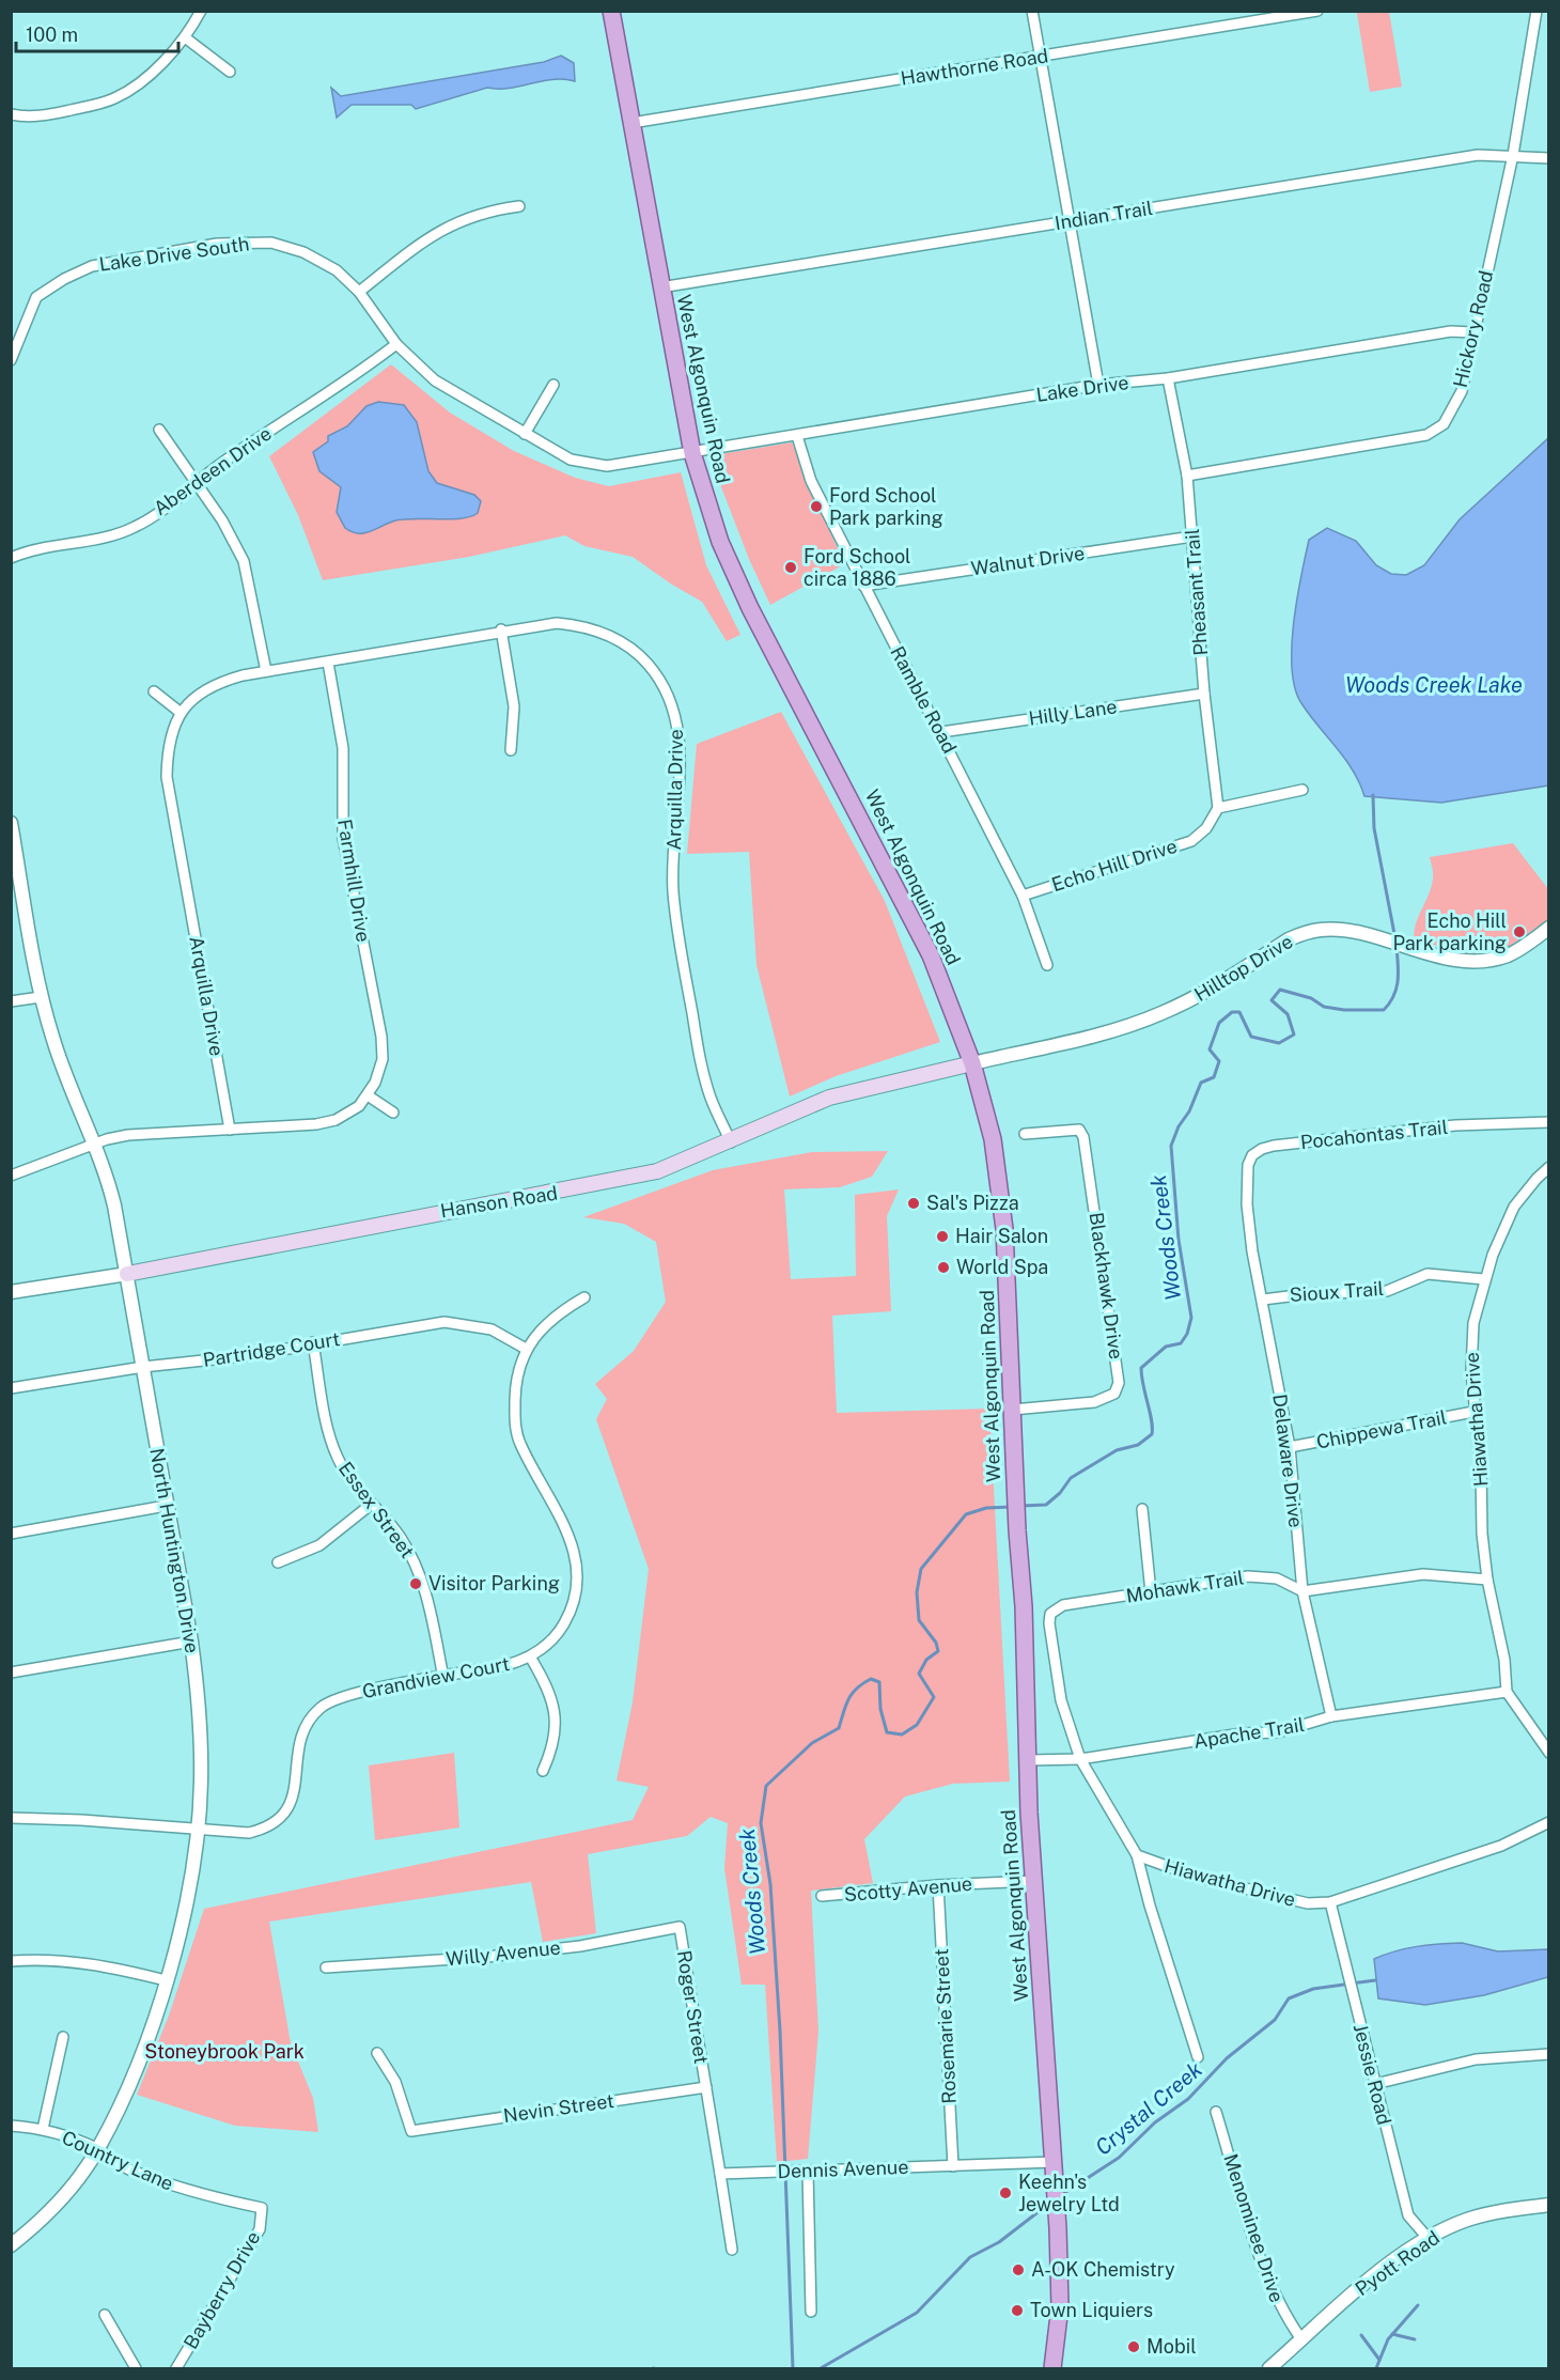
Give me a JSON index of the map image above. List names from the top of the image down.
{
  "streets": {
    "main road": ["West Algonquin Road", "Hanson Road"],
    "street": [
      "Hawthorne Road",
      "Indian Trail",
      "Lake Drive South",
      "Hickory Road",
      "Lake Drive",
      "Aberdeen Drive",
      "Walnut Drive",
      "Pheasant Trail",
      "Ramble Road",
      "Hilly Lane",
      "Arquilla Drive",
      "Echo Hill Drive",
      "Farmhill Drive",
      "Hilltop Drive",
      "Pocahontas Trail",
      "Blackhawk Drive",
      "Sioux Trail",
      "Partridge Court",
      "Hiawatha Drive",
      "Chippewa Trail",
      "Delaware Drive",
      "Essex Street",
      "North Huntington Drive",
      "Mohawk Trail",
      "Grandview Court",
      "Apache Trail",
      "Scotty Avenue",
      "Willy Avenue",
      "Roger Street",
      "Rosemarie Street",
      "Jessie Road",
      "Nevin Street",
      "Country Lane",
      "Dennis Avenue",
      "Menominee Drive",
      "Pyott Road",
      "Bayberry Drive"
    ]
  },
  "crossings": [
    ["Hawthorne Road", "West Algonquin Road"],
    ["Indian Trail", "Hickory Road"],
    ["Indian Trail", "West Algonquin Road"],
    ["Lake Drive South", "West Algonquin Road"],
    ["Lake Drive South", "Lake Drive"],
    ["Lake Drive South", "Aberdeen Drive"],
    ["Hickory Road", "Lake Drive"],
    ["Hickory Road", "Pheasant Trail"],
    ["West Algonquin Road", "Lake Drive"],
    ["West Algonquin Road", "Hilltop Drive"],
    ["West Algonquin Road", "Hanson Road"],
    ["West Algonquin Road", "Blackhawk Drive"],
    ["West Algonquin Road", "Apache Trail"],
    ["West Algonquin Road", "Scotty Avenue"],
    ["West Algonquin Road", "Dennis Avenue"],
    ["Lake Drive", "Pheasant Trail"],
    ["Lake Drive", "Ramble Road"],
    ["Walnut Drive", "Pheasant Trail"],
    ["Walnut Drive", "Ramble Road"],
    ["Pheasant Trail", "Hilly Lane"],
    ["Pheasant Trail", "Echo Hill Drive"],
    ["Ramble Road", "Hilly Lane"],
    ["Ramble Road", "Echo Hill Drive"],
    ["Arquilla Drive", "Farmhill Drive"],
    ["Arquilla Drive", "Hanson Road"],
    ["Farmhill Drive", "North Huntington Drive"],
    ["Hilltop Drive", "Hanson Road"],
    ["Pocahontas Trail", "Delaware Drive"],
    ["Hanson Road", "North Huntington Drive"],
    ["Sioux Trail", "Hiawatha Drive"],
    ["Sioux Trail", "Delaware Drive"],
    ["Partridge Court", "Essex Street"],
    ["Partridge Court", "North Huntington Drive"],
    ["Partridge Court", "Grandview Court"],
    ["Hiawatha Drive", "Chippewa Trail"],
    ["Hiawatha Drive", "Apache Trail"],
    ["Hiawatha Drive", "Jessie Road"],
    ["Chippewa Trail", "Delaware Drive"],
    ["Delaware Drive", "Mohawk Trail"],
    ["Delaware Drive", "Apache Trail"],
    ["Essex Street", "Grandview Court"],
    ["North Huntington Drive", "Grandview Court"],
    ["North Huntington Drive", "Country Lane"],
    ["Mohawk Trail", "Apache Trail"],
    ["Scotty Avenue", "Rosemarie Street"],
    ["Willy Avenue", "Roger Street"],
    ["Roger Street", "Nevin Street"],
    ["Rosemarie Street", "Dennis Avenue"],
    ["Jessie Road", "Pyott Road"],
    ["Country Lane", "Bayberry Drive"],
    ["Menominee Drive", "Pyott Road"]
  ],
  "water": ["Woods Creek Lake", "Woods Creek", "Crystal Creek"],
  "parks": ["Stoneybrook Park"],
  "places": [
    "Ford School Park parking",
    "Ford School circa 1886",
    "Echo Hill Park parking",
    "Sal's Pizza",
    "Hair Salon",
    "World Spa",
    "Visitor Parking",
    "Keehn's Jewelry Ltd",
    "A-OK Chemistry",
    "Town Liquiers",
    "Mobil"
  ],
  "scale_bar": "100 m"
}
